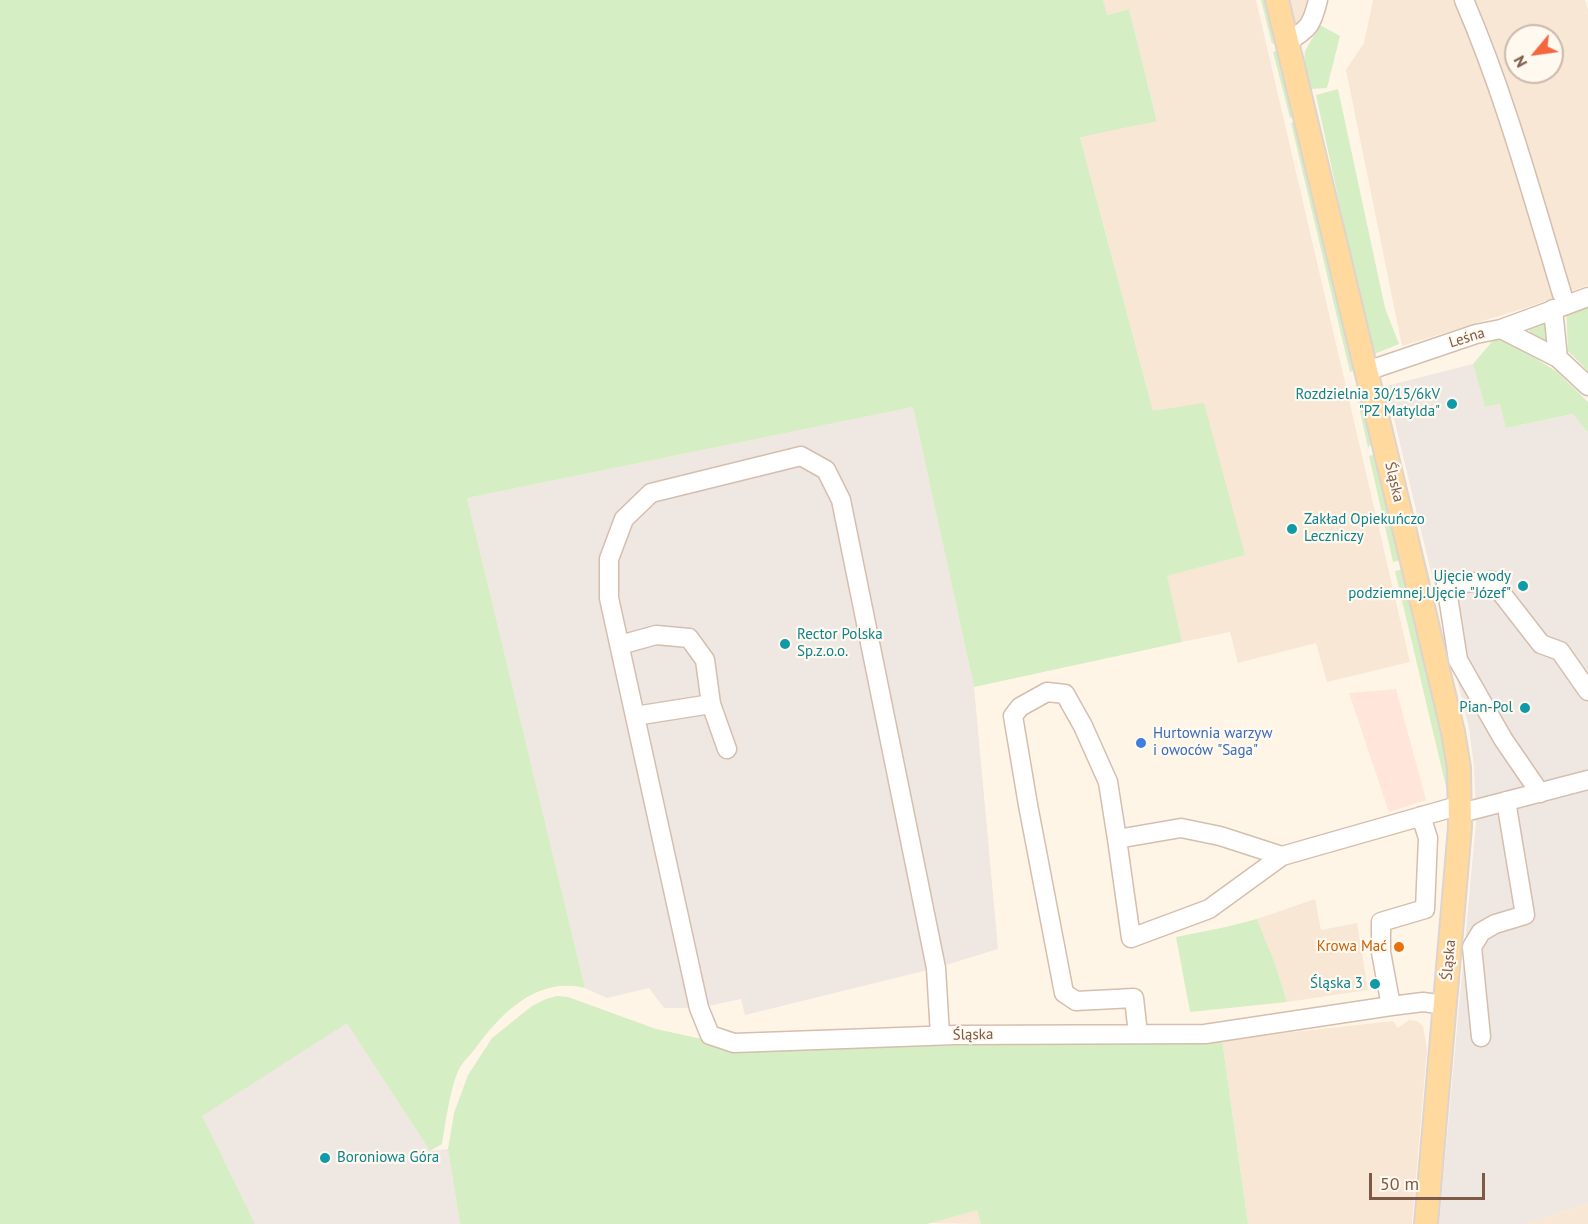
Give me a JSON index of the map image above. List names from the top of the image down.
{
  "streets": {
    "main road": ["Śląska"],
    "street": ["Leśna"]
  },
  "crossings": [
    ["Leśna", "Śląska"]
  ],
  "places": [
    "Rozdzielnia 30/15/6kV \"PZ Matylda\"",
    "Zakład Opiekuńczo Leczniczy",
    "Ujęcie wody podziemnej.Ujęcie \"Józef\"",
    "Rector Polska Sp.z.o.o.",
    "Pian-Pol",
    "Hurtownia warzyw i owoców \"Saga\"",
    "Krowa Mać",
    "Śląska 3",
    "Boroniowa Góra"
  ],
  "scale_bar": "50 m",
  "north": "bottom left"
}
